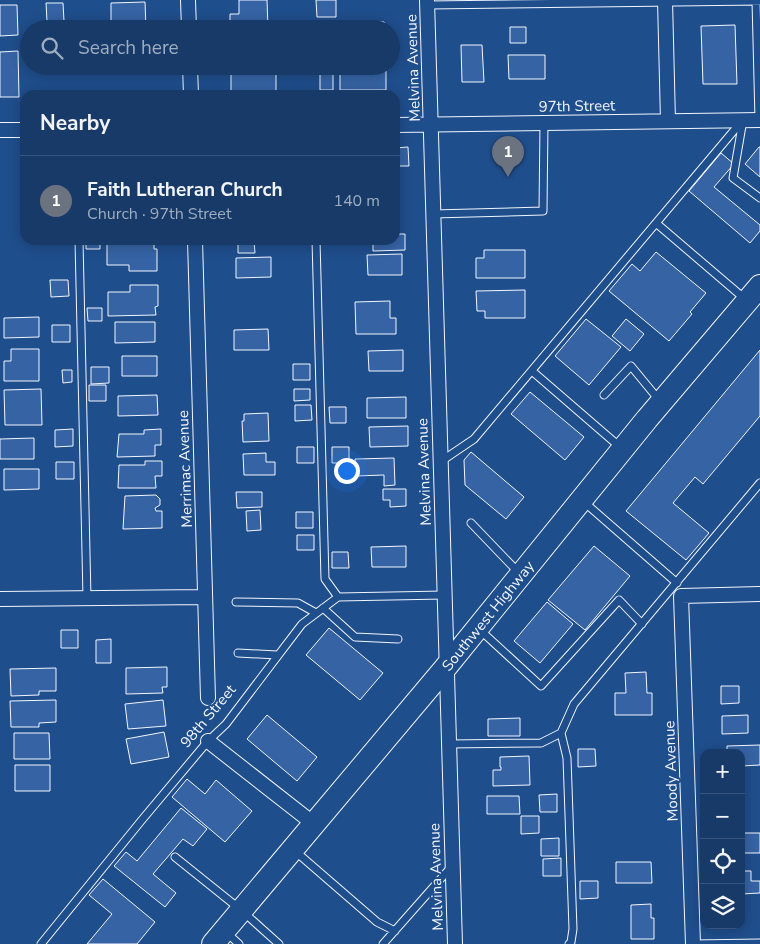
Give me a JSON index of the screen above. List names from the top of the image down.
{
  "streets": {
    "main road": ["Southwest Highway"],
    "street": [
      "Melvina Avenue",
      "97th Street",
      "Merrimac Avenue",
      "Moody Avenue"
    ],
    "lane": ["98th Street"]
  },
  "crossings": [
    ["Melvina Avenue", "97th Street"],
    ["Melvina Avenue", "Southwest Highway"]
  ],
  "page": {
    "search": "Search here",
    "heading": "Nearby",
    "pins": "1",
    "list": [
      {
        "mark": "1",
        "name": "Faith Lutheran Church",
        "note": "Church · 97th Street",
        "value": "140 m"
      }
    ],
    "map_buttons": ["+", "−"]
  }
}
